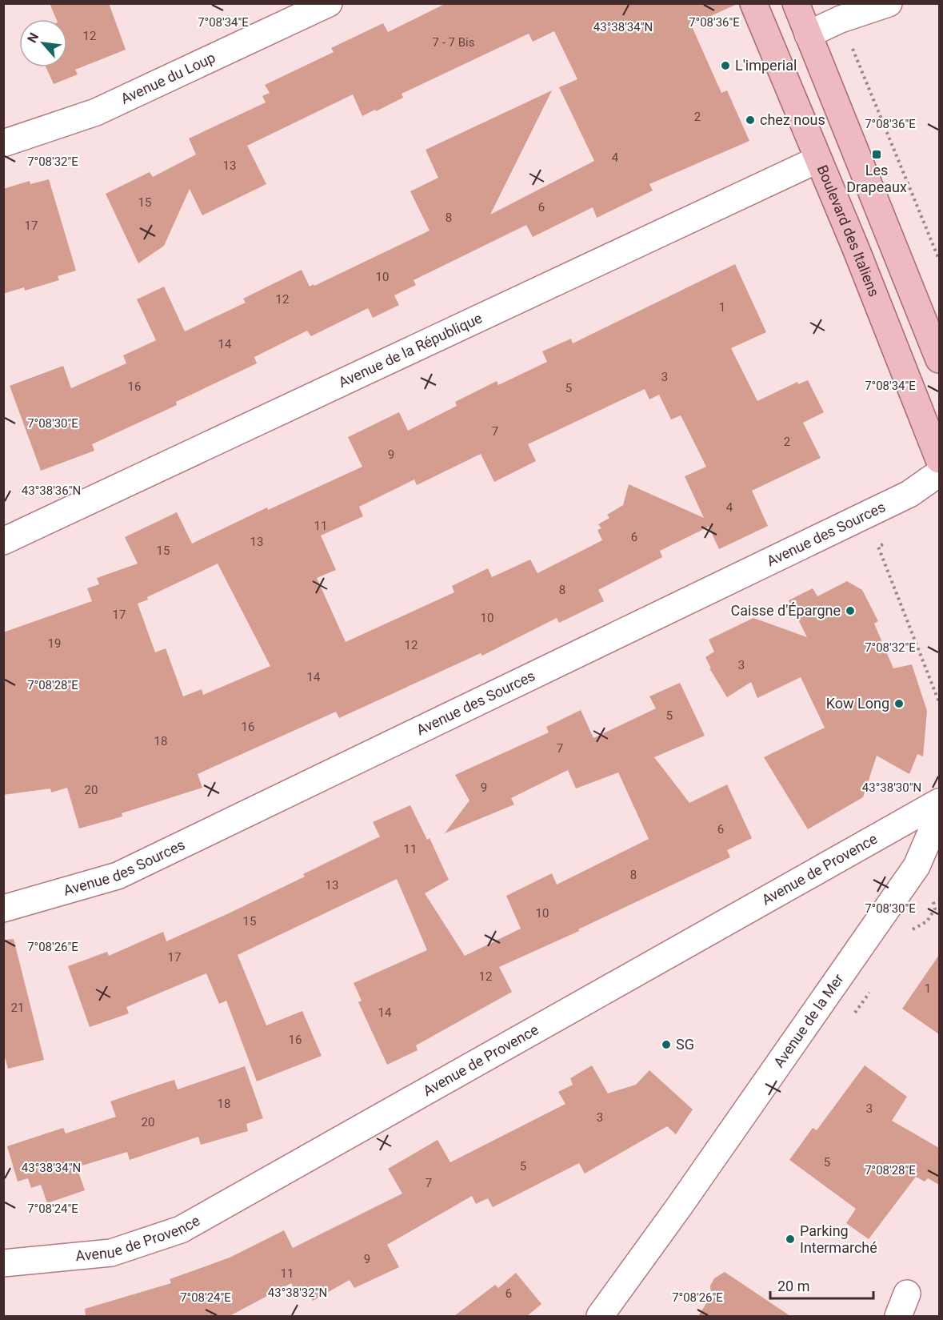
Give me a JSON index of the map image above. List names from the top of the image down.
{
  "streets": {
    "main road": ["Boulevard des Italiens"],
    "street": [
      "Avenue du Loup",
      "Avenue de la République",
      "Avenue des Sources",
      "Avenue de Provence",
      "Avenue de la Mer"
    ]
  },
  "crossings": [
    ["Boulevard des Italiens", "Avenue de la République"]
  ],
  "places": {
    "other": [
      "L'imperial",
      "chez nous",
      "Caisse d'Épargne",
      "Kow Long",
      "SG",
      "Parking Intermarché"
    ],
    "transit": ["Les Drapeaux"]
  },
  "house_numbers": [
    "12",
    "7 - 7 Bis",
    "2",
    "4",
    "13",
    "15",
    "6",
    "8",
    "17",
    "10",
    "12",
    "1",
    "14",
    "3",
    "16",
    "5",
    "7",
    "2",
    "9",
    "4",
    "11",
    "6",
    "13",
    "15",
    "8",
    "17",
    "10",
    "19",
    "12",
    "3",
    "14",
    "5",
    "16",
    "18",
    "7",
    "9",
    "20",
    "6",
    "11",
    "8",
    "13",
    "10",
    "15",
    "17",
    "12",
    "1",
    "21",
    "14",
    "16",
    "18",
    "3",
    "3",
    "20",
    "5",
    "5",
    "7",
    "9",
    "11",
    "6"
  ],
  "scale_bar": "20 m",
  "north": "top left",
  "coordinates": [
    "7°08'34\"E",
    "7°08'36\"E",
    "43°38'34\"N",
    "7°08'32\"E",
    "7°08'30\"E",
    "43°38'36\"N",
    "7°08'28\"E",
    "43°38'30\"N",
    "7°08'26\"E",
    "7°08'24\"E",
    "43°38'32\"N"
  ]
}
